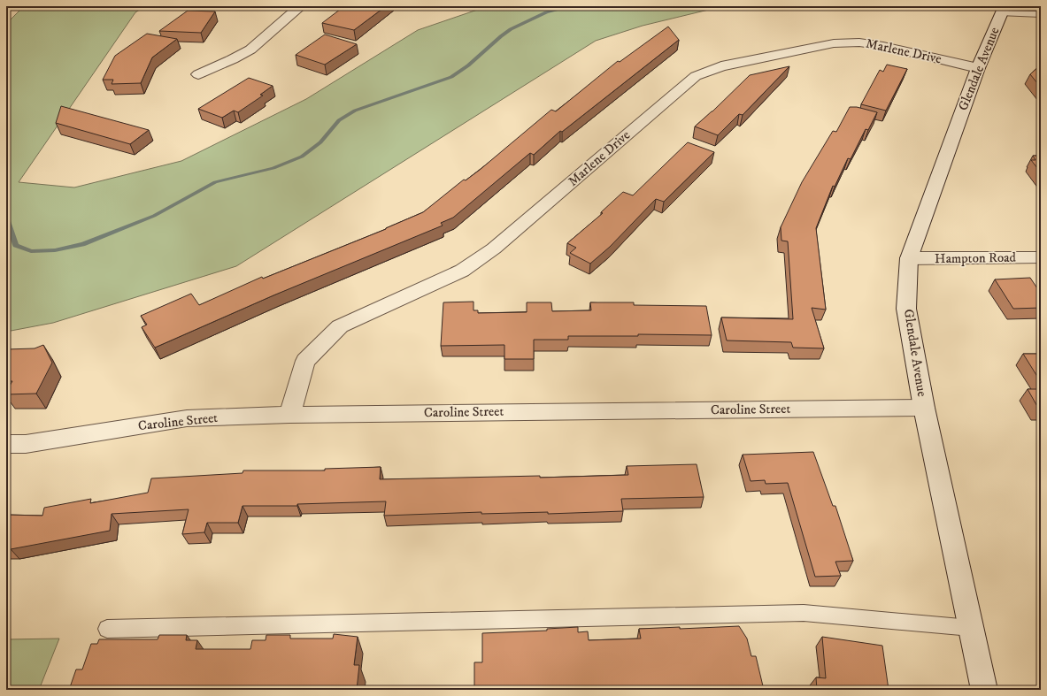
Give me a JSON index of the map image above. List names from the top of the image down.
{
  "streets": {
    "street": [
      "Marlene Drive",
      "Glendale Avenue",
      "Hampton Road",
      "Caroline Street"
    ]
  },
  "crossings": [
    ["Marlene Drive", "Glendale Avenue"],
    ["Marlene Drive", "Caroline Street"],
    ["Glendale Avenue", "Hampton Road"],
    ["Glendale Avenue", "Caroline Street"]
  ]
}
